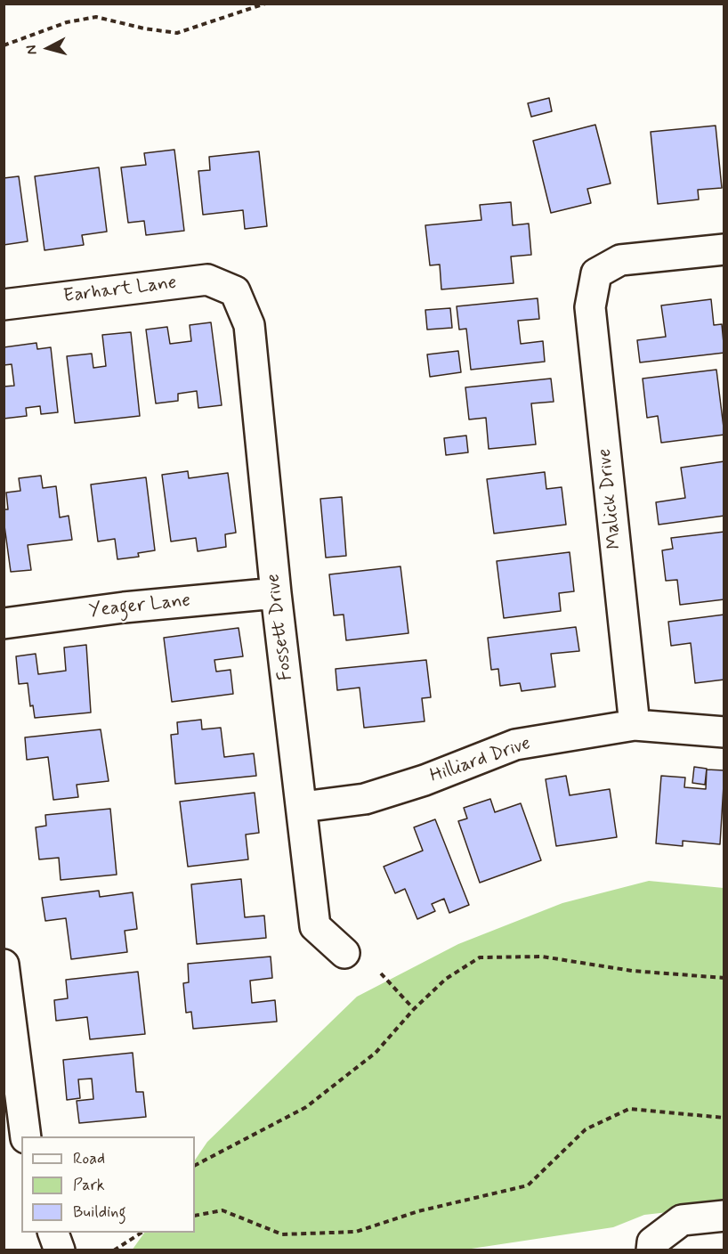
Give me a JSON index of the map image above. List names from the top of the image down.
{
  "streets": {
    "street": [
      "Earhart Lane",
      "Malick Drive",
      "Yeager Lane",
      "Fossett Drive",
      "Hilliard Drive"
    ]
  },
  "crossings": [
    ["Earhart Lane", "Fossett Drive"],
    ["Malick Drive", "Hilliard Drive"],
    ["Yeager Lane", "Fossett Drive"],
    ["Fossett Drive", "Hilliard Drive"]
  ],
  "legend": ["Road", "Park", "Building"],
  "north": "left"
}
